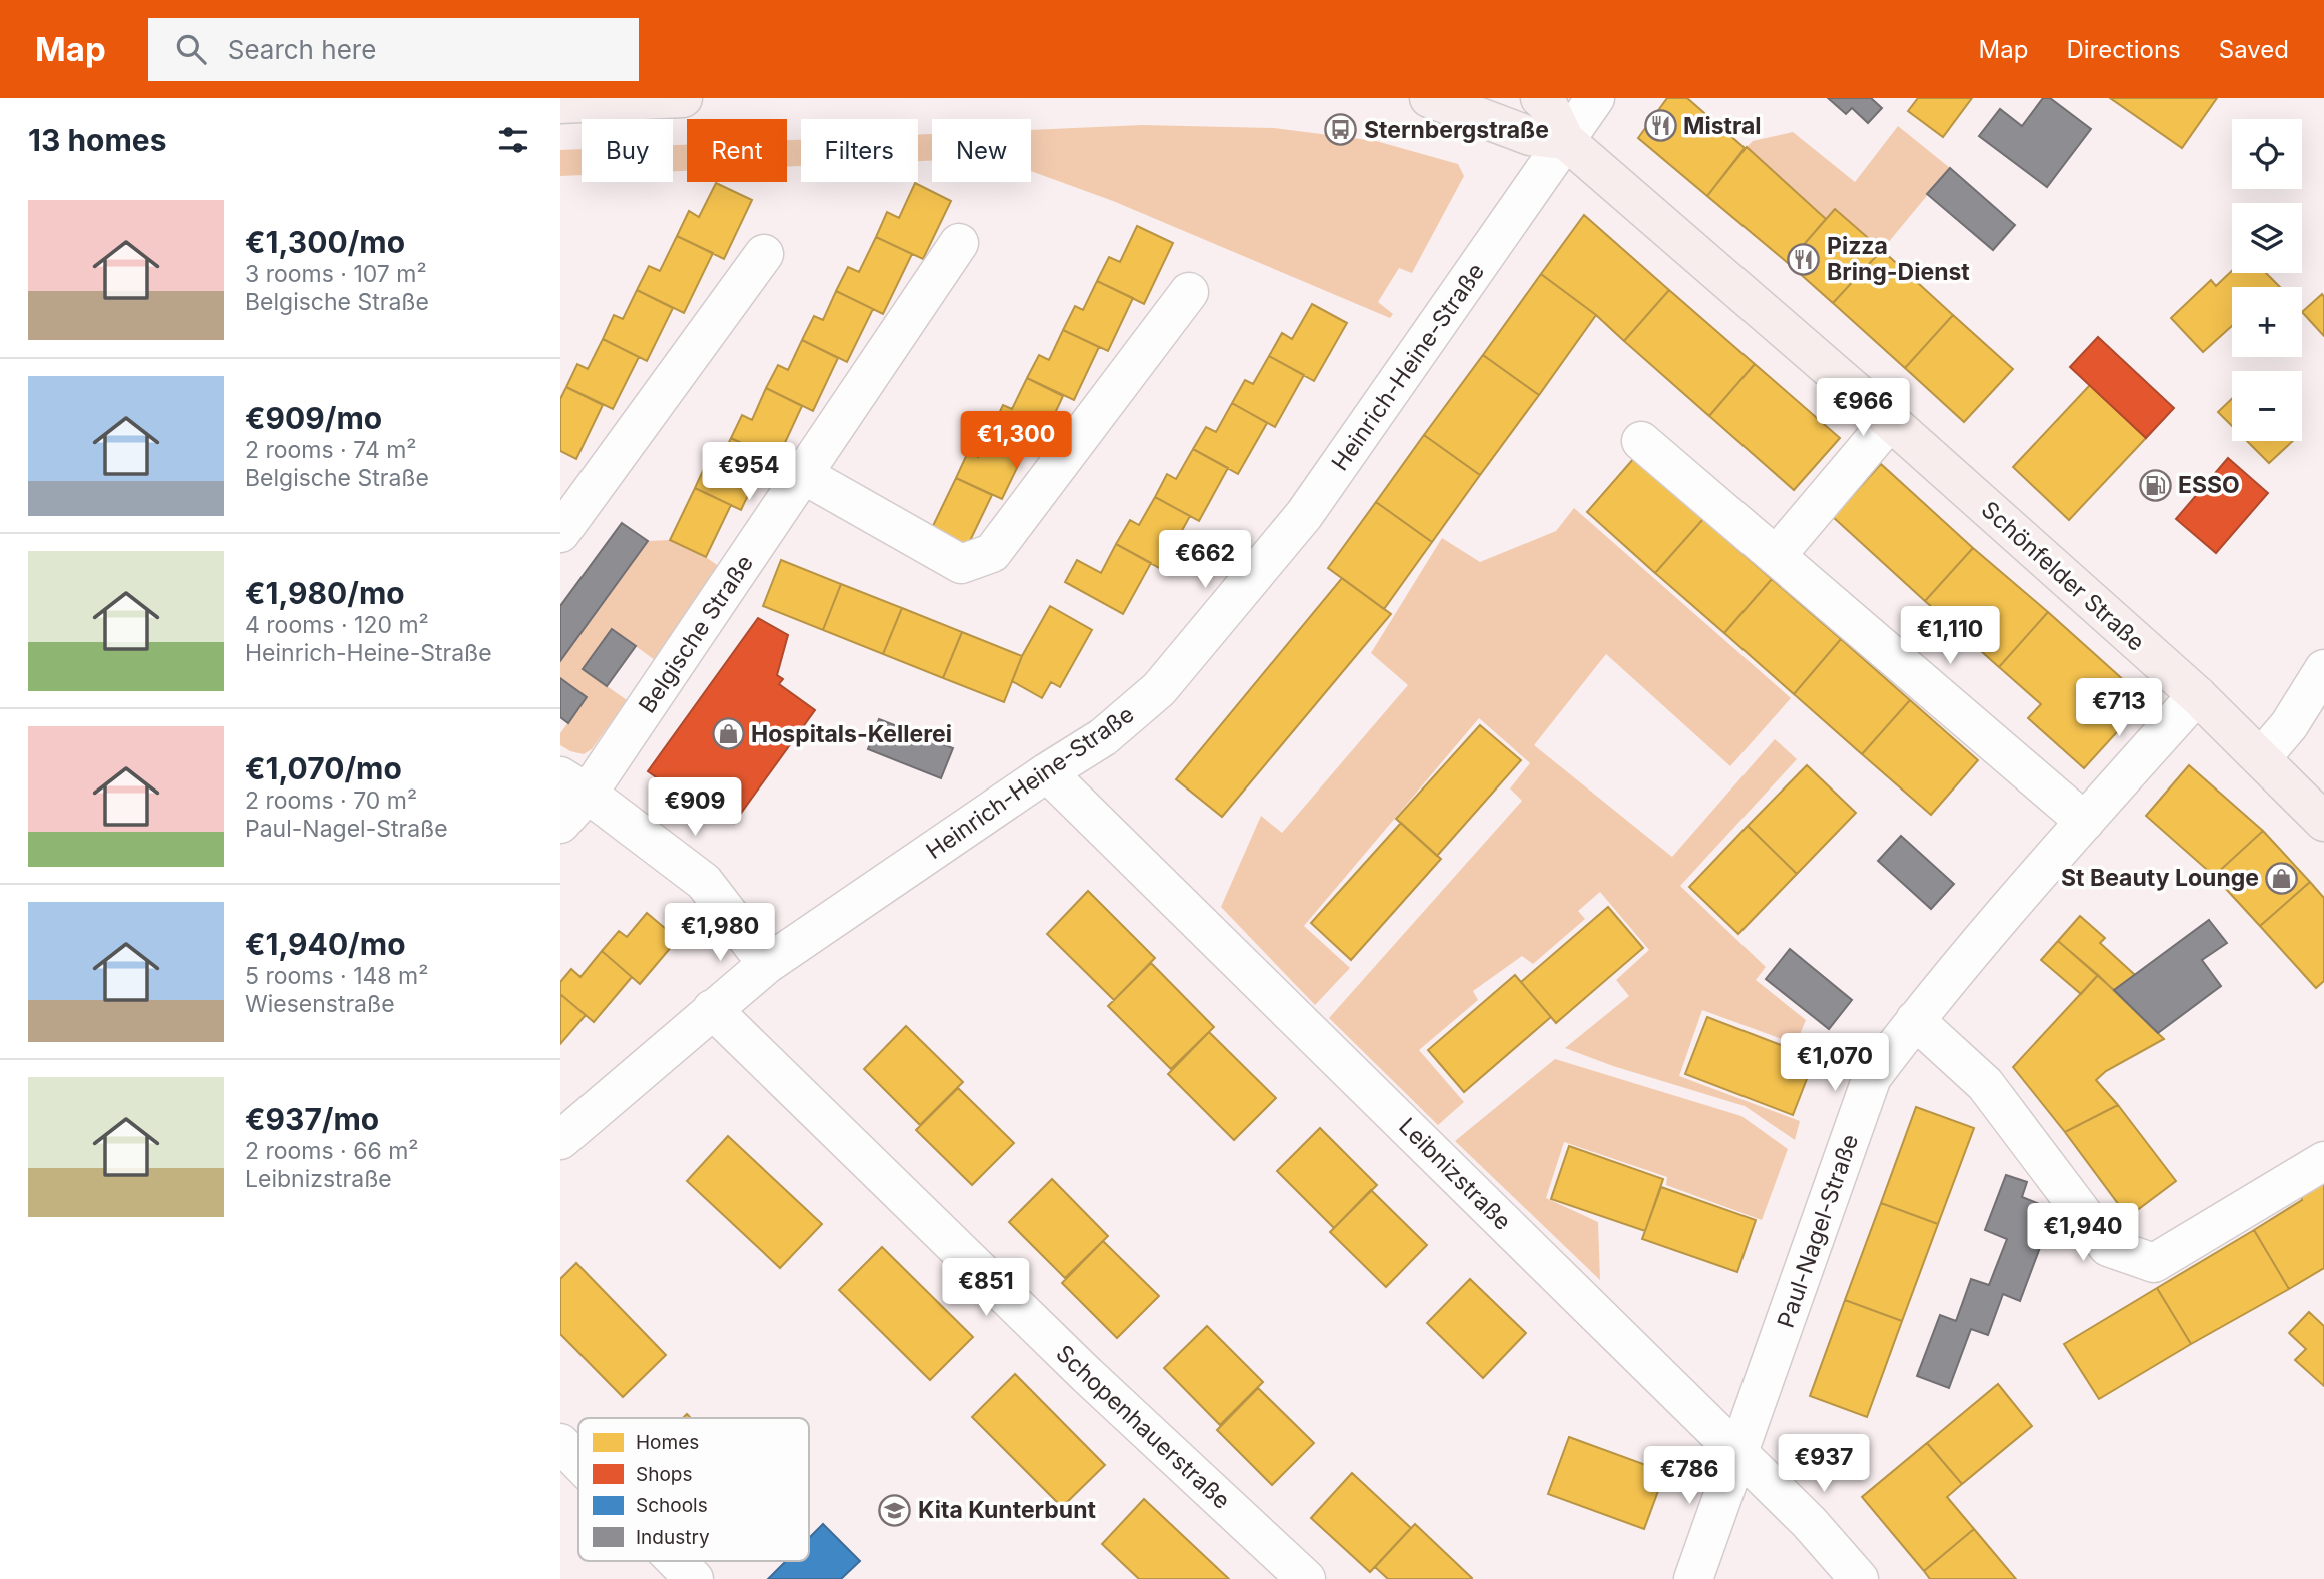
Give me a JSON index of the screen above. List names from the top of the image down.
{
  "streets": {
    "main road": ["Schönfelder Straße"],
    "street": [
      "Heinrich-Heine-Straße",
      "Belgische Straße",
      "Leibnizstraße",
      "Paul-Nagel-Straße",
      "Schopenhauerstraße"
    ]
  },
  "crossings": [
    ["Heinrich-Heine-Straße", "Schönfelder Straße"],
    ["Heinrich-Heine-Straße", "Leibnizstraße"],
    ["Heinrich-Heine-Straße", "Schopenhauerstraße"],
    ["Schönfelder Straße", "Paul-Nagel-Straße"],
    ["Leibnizstraße", "Paul-Nagel-Straße"]
  ],
  "places": {
    "restaurant": ["Mistral", "Pizza Bring-Dienst"],
    "bus stop": ["Sternbergstraße"],
    "fuel station": ["ESSO"],
    "shop": ["Hospitals-Kellerei", "St Beauty Lounge"],
    "school or university": ["Kita Kunterbunt"]
  },
  "legend": [
    "Homes",
    "Shops",
    "Schools",
    "Industry"
  ],
  "page": {
    "header": "Map",
    "search": "Search here",
    "nav": ["Map", "Directions", "Saved"],
    "heading": "13 homes",
    "map_buttons": ["+", "−"],
    "chip": [
      "Buy",
      "Rent",
      "Filters",
      "New"
    ],
    "list": [
      {
        "name": "€1,300/mo",
        "note": "3 rooms · 107 m² · Belgische Straße"
      },
      {
        "name": "€909/mo",
        "note": "2 rooms · 74 m² · Belgische Straße"
      },
      {
        "name": "€1,980/mo",
        "note": "4 rooms · 120 m² · Heinrich-Heine-Straße"
      },
      {
        "name": "€1,070/mo",
        "note": "2 rooms · 70 m² · Paul-Nagel-Straße"
      },
      {
        "name": "€1,940/mo",
        "note": "5 rooms · 148 m² · Wiesenstraße"
      },
      {
        "name": "€937/mo",
        "note": "2 rooms · 66 m² · Leibnizstraße"
      }
    ],
    "price": [
      "€966",
      "€1,300",
      "€954",
      "€662",
      "€1,110",
      "€713",
      "€909",
      "€1,980",
      "€1,070",
      "€1,940",
      "€851",
      "€937",
      "€786"
    ]
  }
}
